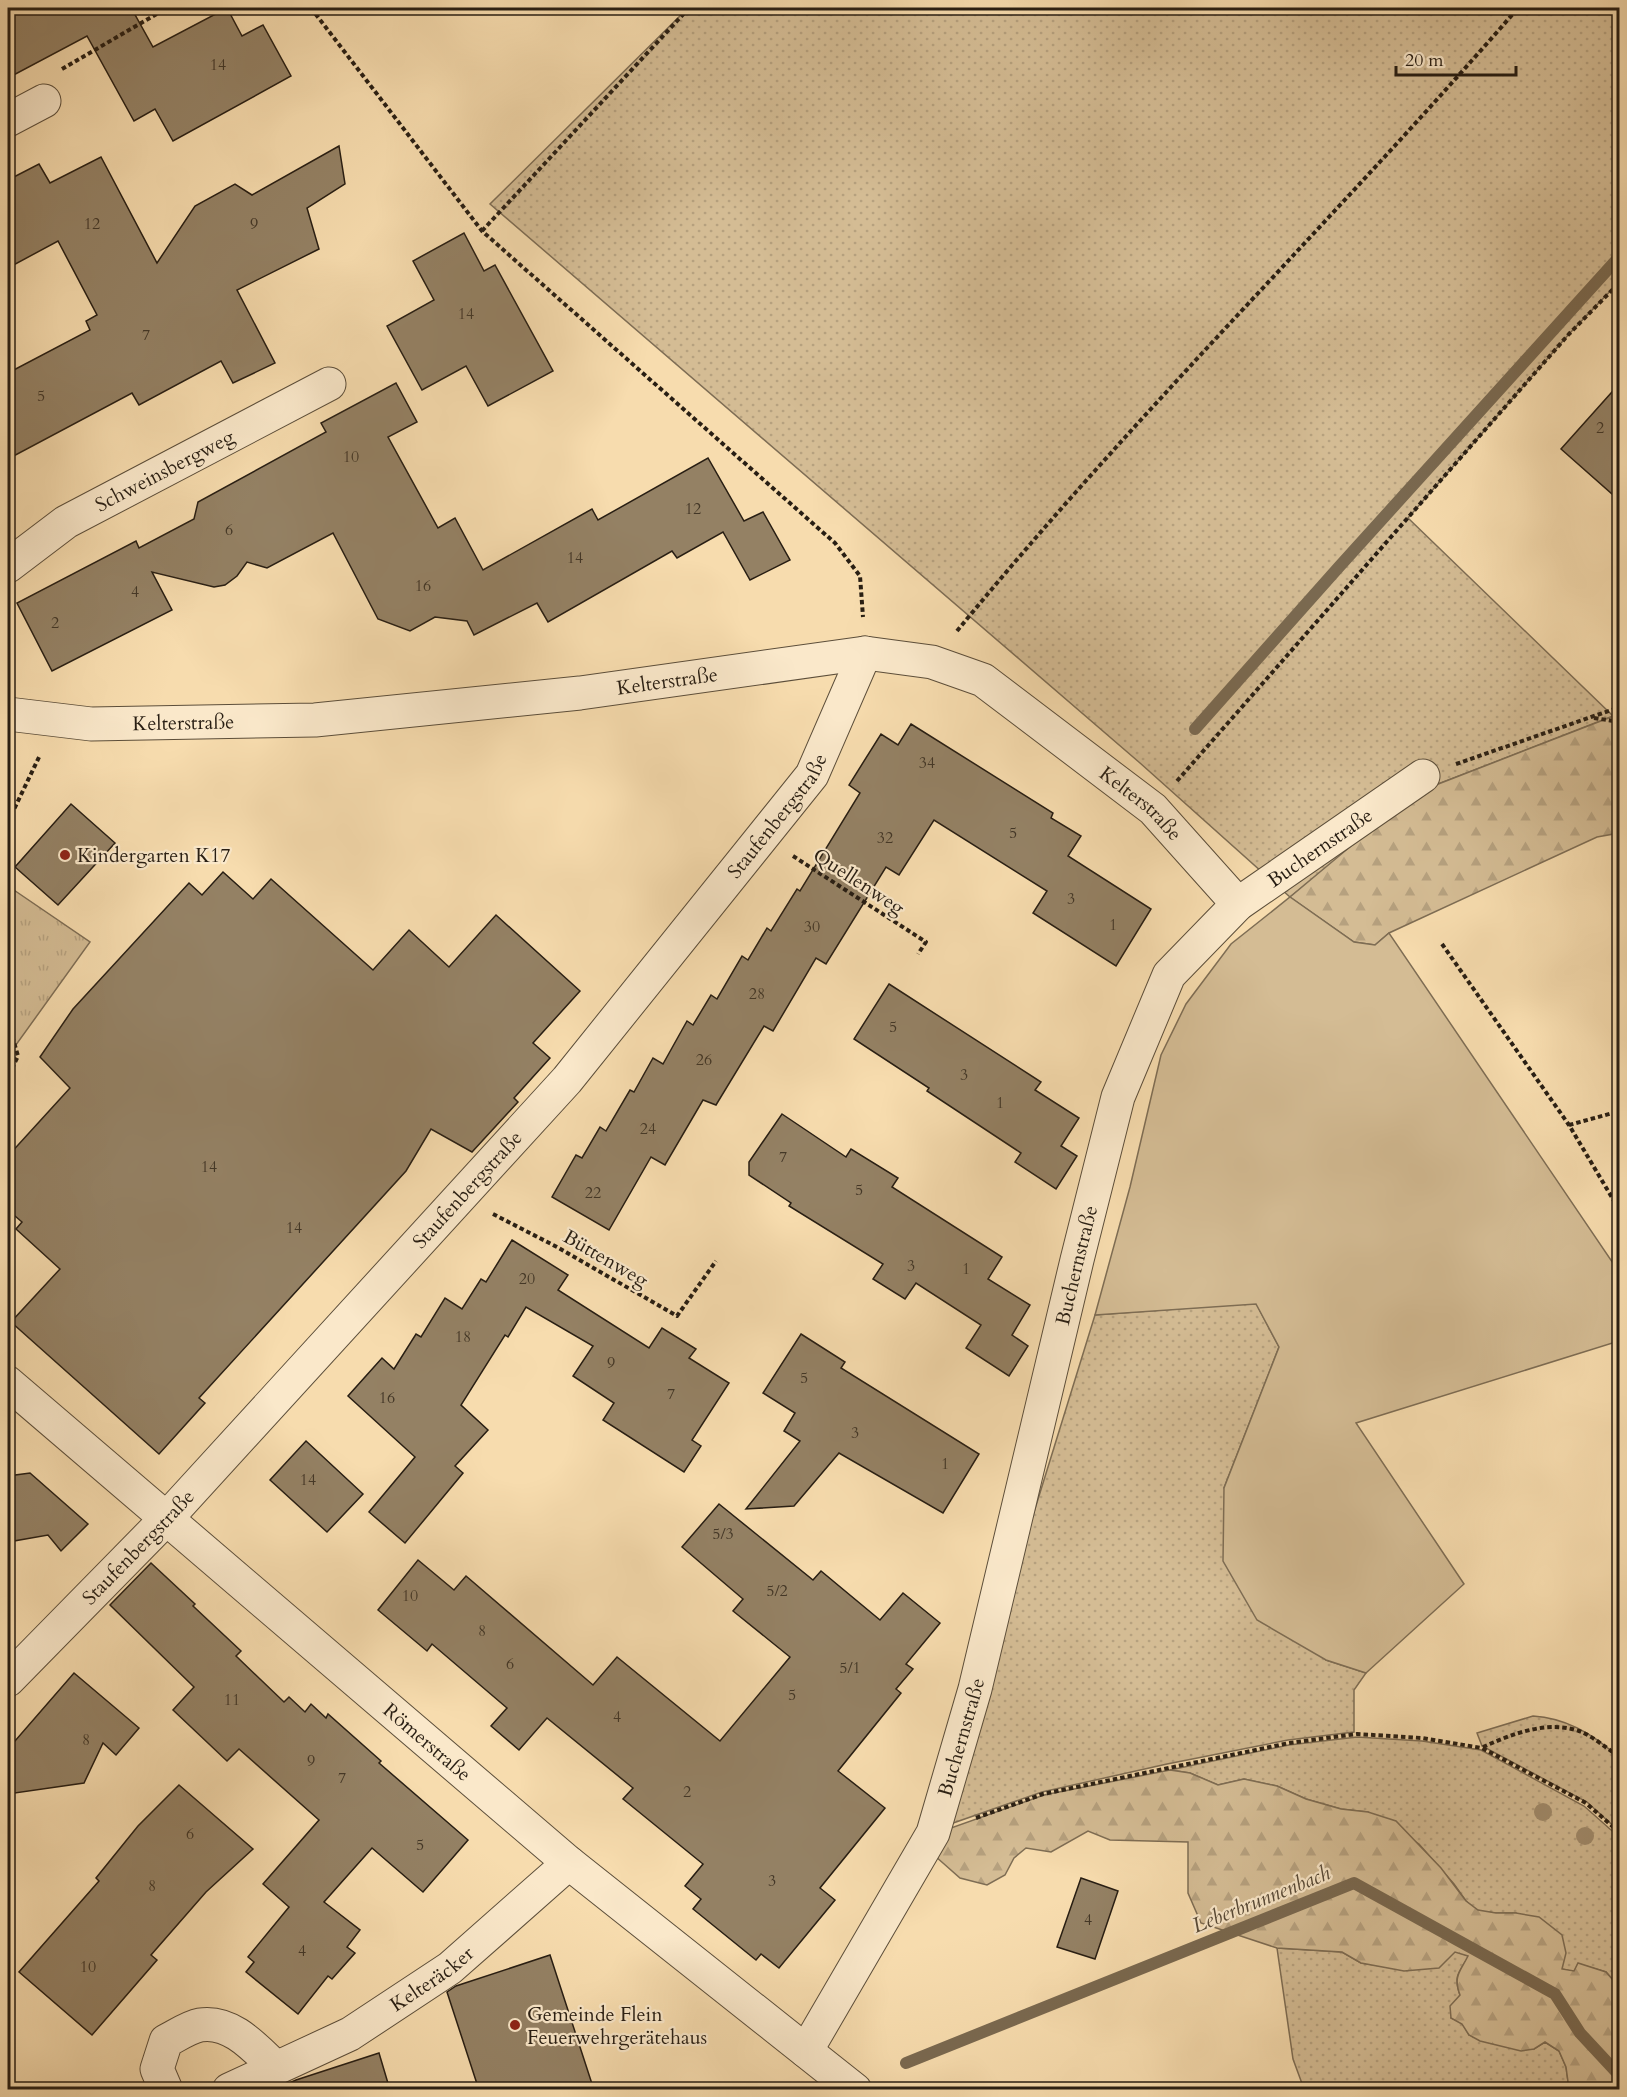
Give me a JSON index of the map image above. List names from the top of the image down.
{
  "streets": {
    "street": [
      "Schweinsbergweg",
      "Kelterstraße",
      "Staufenbergstraße",
      "Buchernstraße",
      "Römerstraße",
      "Kelteräcker"
    ],
    "path": ["Quellenweg", "Büttenweg"]
  },
  "crossings": [
    ["Kelterstraße", "Staufenbergstraße"],
    ["Kelterstraße", "Buchernstraße"],
    ["Staufenbergstraße", "Quellenweg"],
    ["Staufenbergstraße", "Büttenweg"],
    ["Staufenbergstraße", "Römerstraße"],
    ["Buchernstraße", "Römerstraße"],
    ["Römerstraße", "Kelteräcker"]
  ],
  "water": ["Leberbrunnenbach"],
  "places": ["Kindergarten K17", "Gemeinde Flein Feuerwehrgerätehaus"],
  "house_numbers": [
    "14",
    "12",
    "9",
    "14",
    "7",
    "5",
    "2",
    "10",
    "12",
    "6",
    "14",
    "16",
    "4",
    "2",
    "34",
    "5",
    "32",
    "3",
    "1",
    "30",
    "28",
    "5",
    "26",
    "3",
    "1",
    "24",
    "7",
    "14",
    "5",
    "22",
    "14",
    "3",
    "1",
    "20",
    "18",
    "9",
    "5",
    "7",
    "16",
    "3",
    "1",
    "14",
    "5/3",
    "5/2",
    "10",
    "8",
    "6",
    "5/1",
    "5",
    "11",
    "4",
    "8",
    "9",
    "7",
    "2",
    "6",
    "5",
    "3",
    "8",
    "4",
    "4",
    "10"
  ],
  "scale_bar": "20 m"
}
